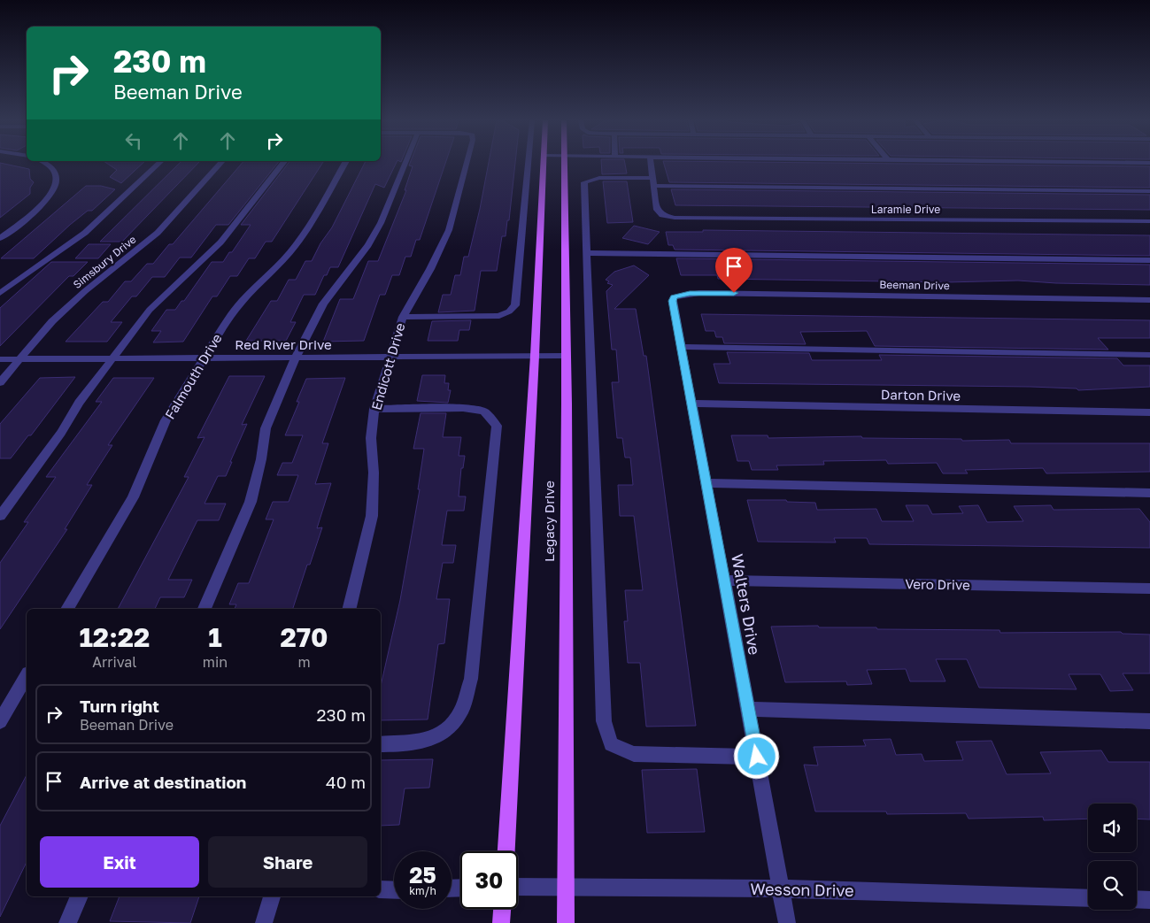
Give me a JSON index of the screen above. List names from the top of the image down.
{
  "streets": {
    "main road": ["Legacy Drive"],
    "street": [
      "Laramie Drive",
      "Simsbury Drive",
      "Beeman Drive",
      "Red River Drive",
      "Endicott Drive",
      "Falmouth Drive",
      "Darton Drive",
      "Vero Drive",
      "Walters Drive",
      "Wesson Drive"
    ]
  },
  "crossings": [
    ["Simsbury Drive", "Red River Drive"],
    ["Beeman Drive", "Walters Drive"],
    ["Red River Drive", "Endicott Drive"],
    ["Red River Drive", "Falmouth Drive"],
    ["Red River Drive", "Legacy Drive"],
    ["Darton Drive", "Walters Drive"],
    ["Legacy Drive", "Wesson Drive"],
    ["Vero Drive", "Walters Drive"],
    ["Walters Drive", "Wesson Drive"]
  ],
  "page": {
    "turn": ["230 m", "Beeman Drive"],
    "eta": [
      "12:22",
      "Arrival",
      "1",
      "min",
      "270",
      "m"
    ],
    "list": [
      {
        "name": "Turn right",
        "note": "Beeman Drive",
        "value": "230 m"
      },
      {
        "name": "Arrive at destination",
        "value": "40 m"
      }
    ],
    "buttons": ["Exit", "Share"],
    "speed": "25 km/h",
    "limit": "30"
  }
}
